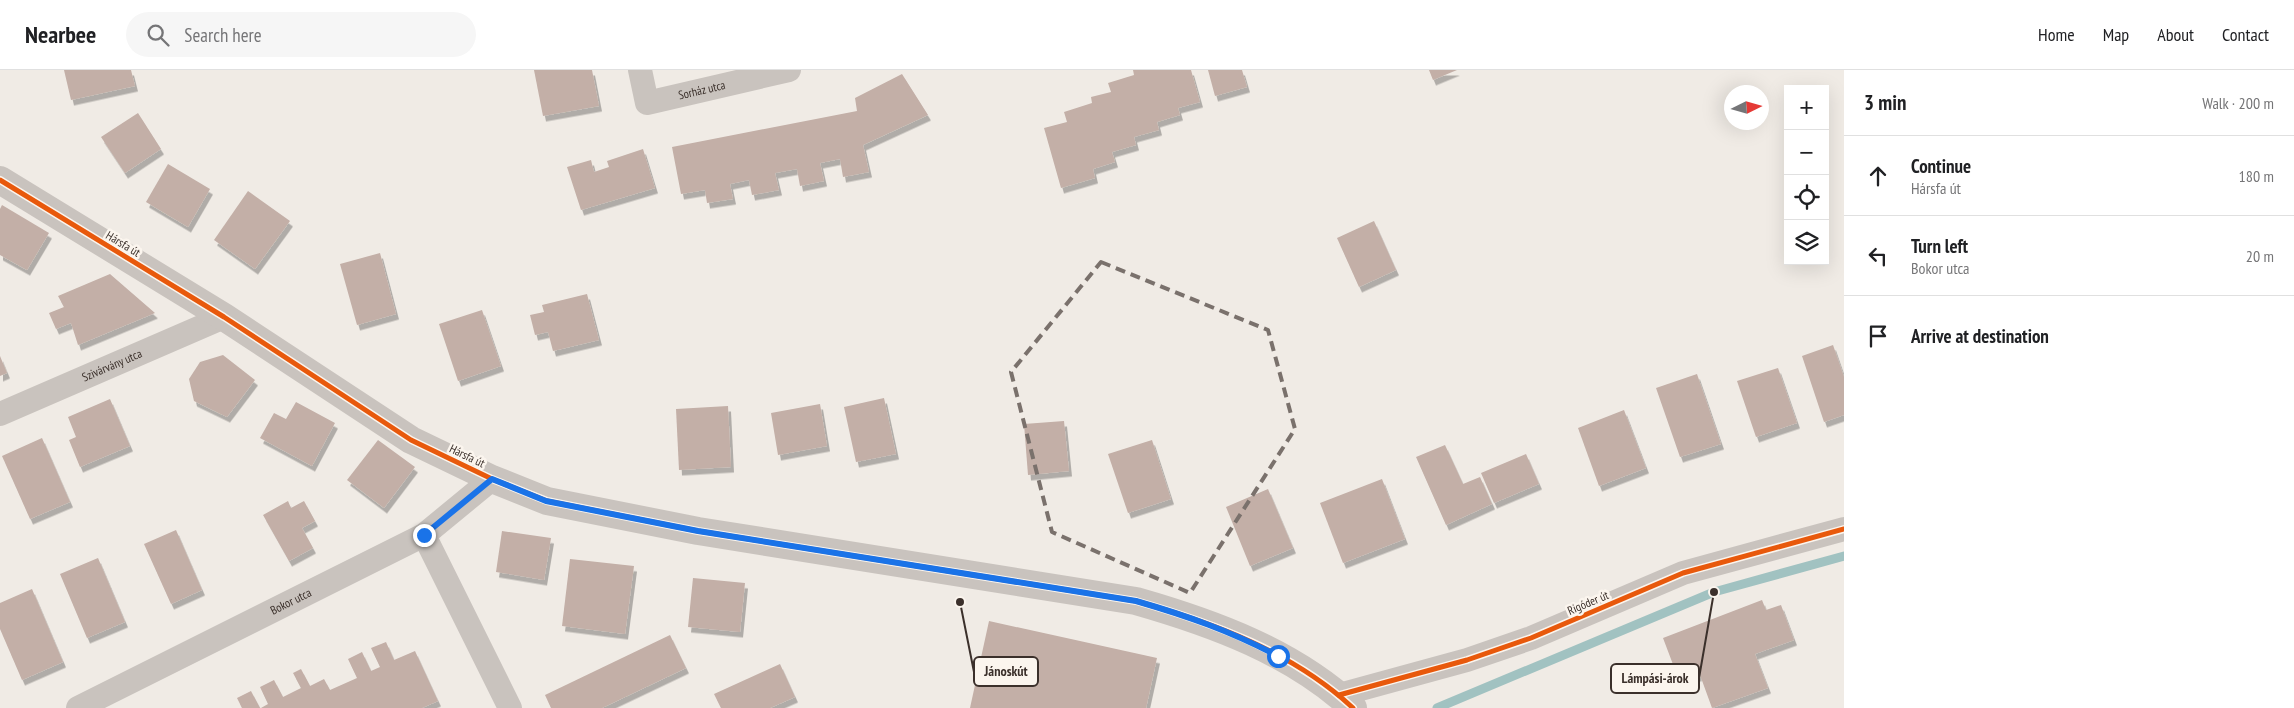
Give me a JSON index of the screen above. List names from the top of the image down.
{
  "streets": {
    "street": [
      "Sorház utca",
      "Hársfa út",
      "Szivárvány utca",
      "Bokor utca",
      "Rigóder út"
    ]
  },
  "crossings": [
    ["Hársfa út", "Szivárvány utca"],
    ["Hársfa út", "Bokor utca"],
    ["Hársfa út", "Rigóder út"]
  ],
  "places": ["Lámpási-árok", "Jánoskút"],
  "north": "right",
  "page": {
    "header": "Nearbee",
    "search": "Search here",
    "nav": [
      "Home",
      "Map",
      "About",
      "Contact"
    ],
    "heading": ["3 min", "Walk · 200 m"],
    "map_buttons": ["+", "−"],
    "list": [
      ["Continue", "Hársfa út", "180 m"],
      ["Turn left", "Bokor utca", "20 m"],
      "Arrive at destination"
    ]
  }
}
